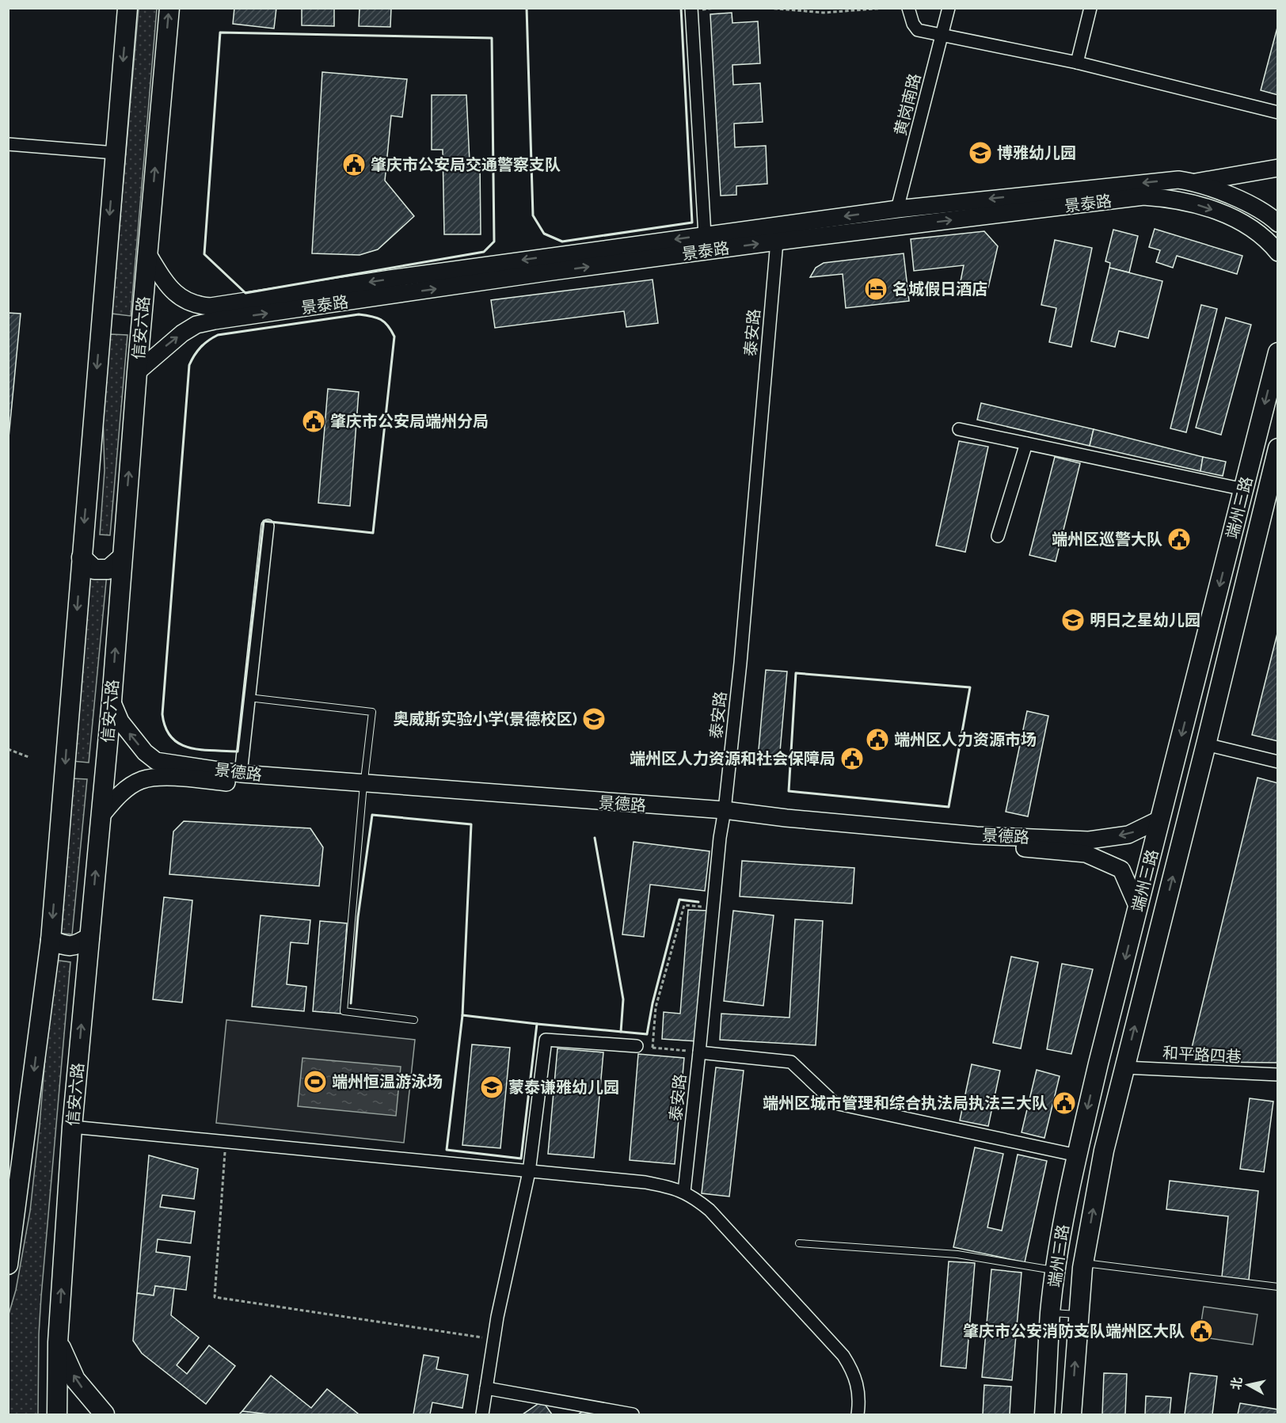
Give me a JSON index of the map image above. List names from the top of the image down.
{
  "streets": {
    "main road": ["信安六路", "端州三路"],
    "street": [
      "黄岗南路",
      "景泰路",
      "泰安路",
      "景德路",
      "和平路四巷"
    ]
  },
  "crossings": [
    ["景泰路", "信安六路"],
    ["景泰路", "泰安路"],
    ["信安六路", "景德路"],
    ["泰安路", "景德路"],
    ["端州三路", "景德路"],
    ["端州三路", "和平路四巷"]
  ],
  "places": {
    "school or university": [
      "博雅幼儿园",
      "明日之星幼儿园",
      "奥威斯实验小学(景德校区)",
      "蒙泰谦雅幼儿园"
    ],
    "public building": [
      "肇庆市公安局交通警察支队",
      "肇庆市公安局端州分局",
      "端州区巡警大队",
      "端州区人力资源市场",
      "端州区人力资源和社会保障局",
      "端州区城市管理和综合执法局执法三大队",
      "肇庆市公安消防支队端州区大队"
    ],
    "hotel": ["名城假日酒店"],
    "sports": ["端州恒温游泳场"]
  },
  "north": "left"
}
